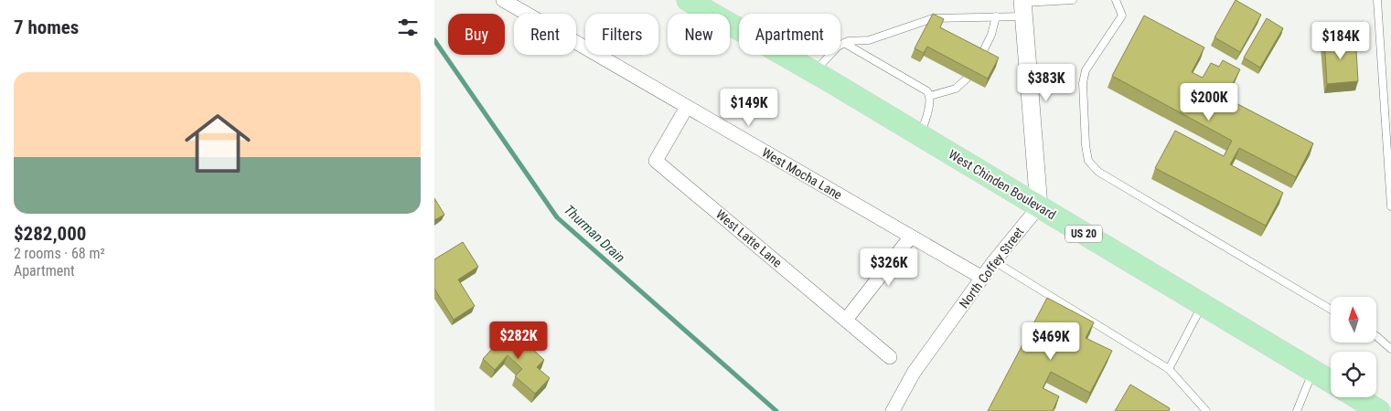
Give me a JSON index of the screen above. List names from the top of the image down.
{
  "streets": {
    "main road": ["West Chinden Boulevard", "US 20"],
    "street": ["West Mocha Lane", "West Latte Lane", "North Coffey Street"]
  },
  "crossings": [
    ["West Mocha Lane", "West Latte Lane"],
    ["West Mocha Lane", "North Coffey Street"],
    ["West Chinden Boulevard", "North Coffey Street"]
  ],
  "water": ["Thurman Drain"],
  "north": "top",
  "page": {
    "heading": "7 homes",
    "chip": [
      "Buy",
      "Rent",
      "Filters",
      "New",
      "Apartment"
    ],
    "price": [
      "$184K",
      "$383K",
      "$200K",
      "$149K",
      "$326K",
      "$282K",
      "$469K"
    ],
    "list": [
      {
        "name": "$282,000",
        "note": "2 rooms · 68 m² · Apartment"
      }
    ]
  }
}
